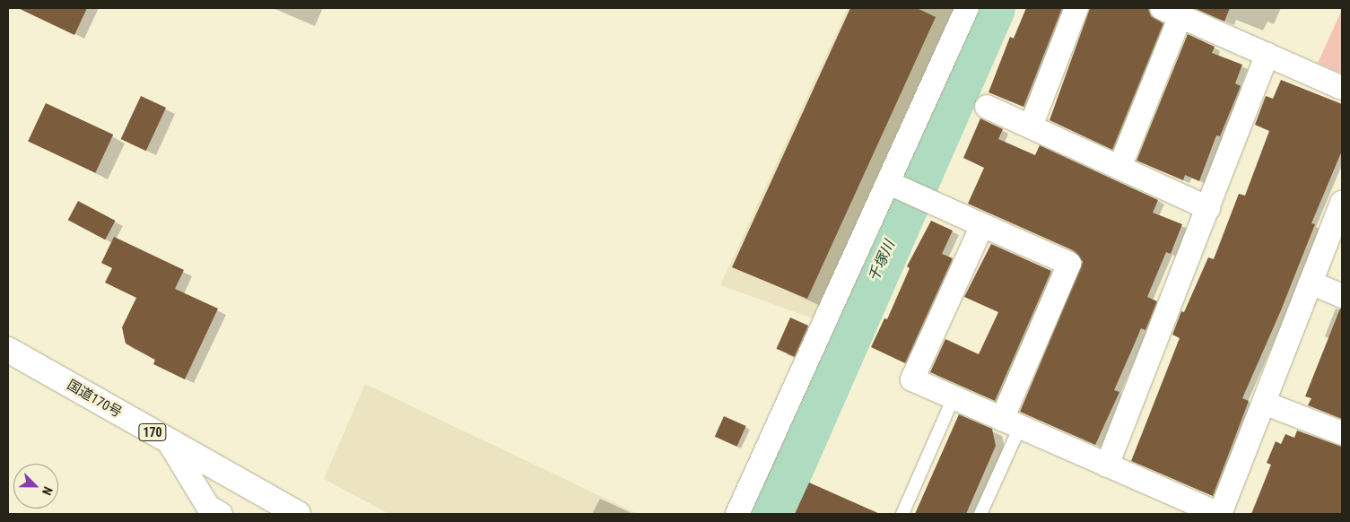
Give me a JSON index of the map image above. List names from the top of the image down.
{
  "streets": {
    "highway": ["国道170号", "170"]
  },
  "water": ["千塚川"],
  "north": "bottom right"
}
